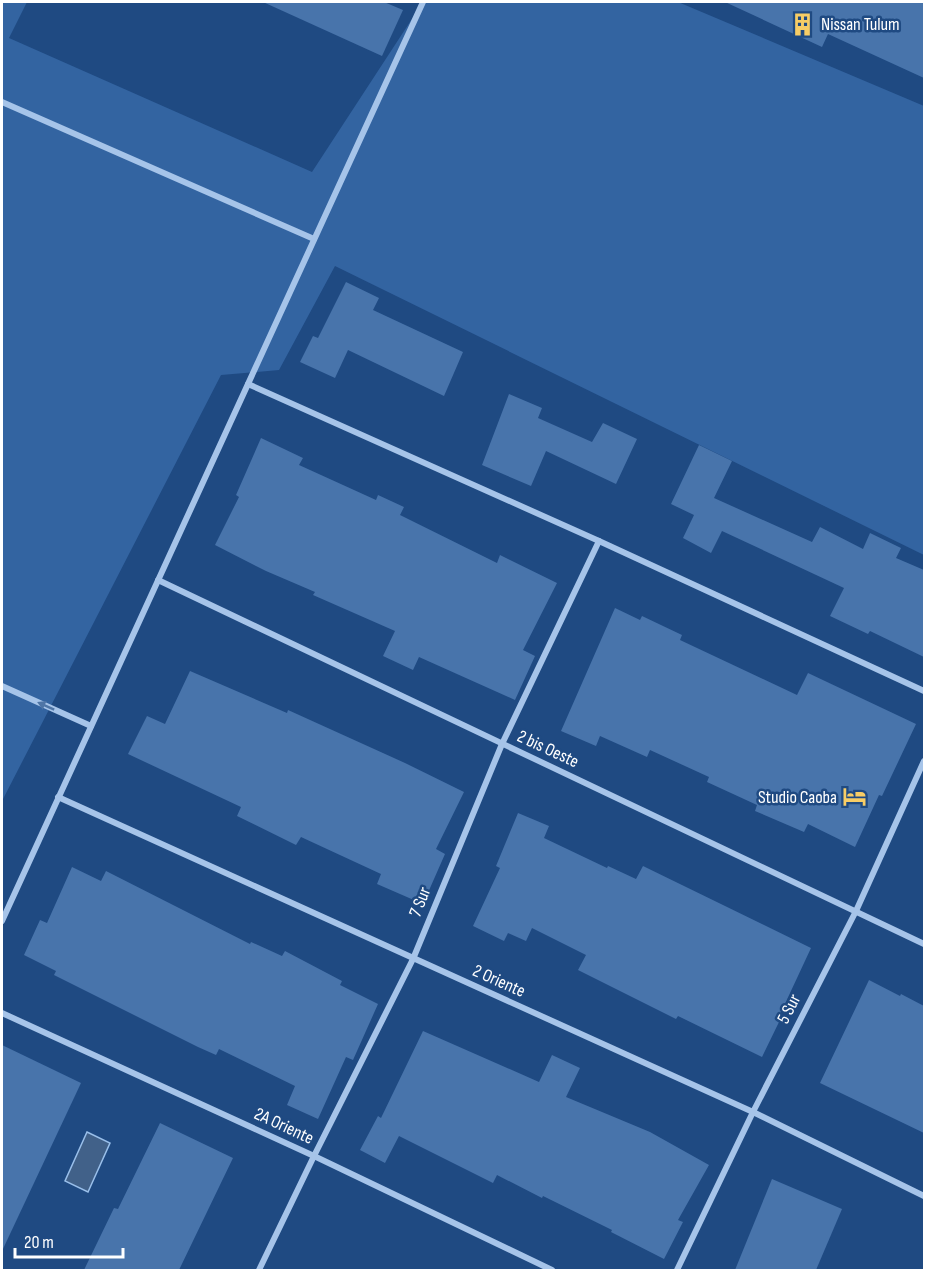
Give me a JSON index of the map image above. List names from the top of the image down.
{
  "streets": {
    "street": [
      "2 bis Oeste",
      "7 Sur",
      "2 Oriente",
      "5 Sur",
      "2A Oriente"
    ]
  },
  "crossings": [
    ["2 bis Oeste", "7 Sur"],
    ["2 bis Oeste", "5 Sur"],
    ["7 Sur", "2 Oriente"],
    ["7 Sur", "2A Oriente"],
    ["2 Oriente", "5 Sur"]
  ],
  "places": {
    "building": ["Nissan Tulum"],
    "hotel": ["Studio Caoba"]
  },
  "scale_bar": "20 m"
}
